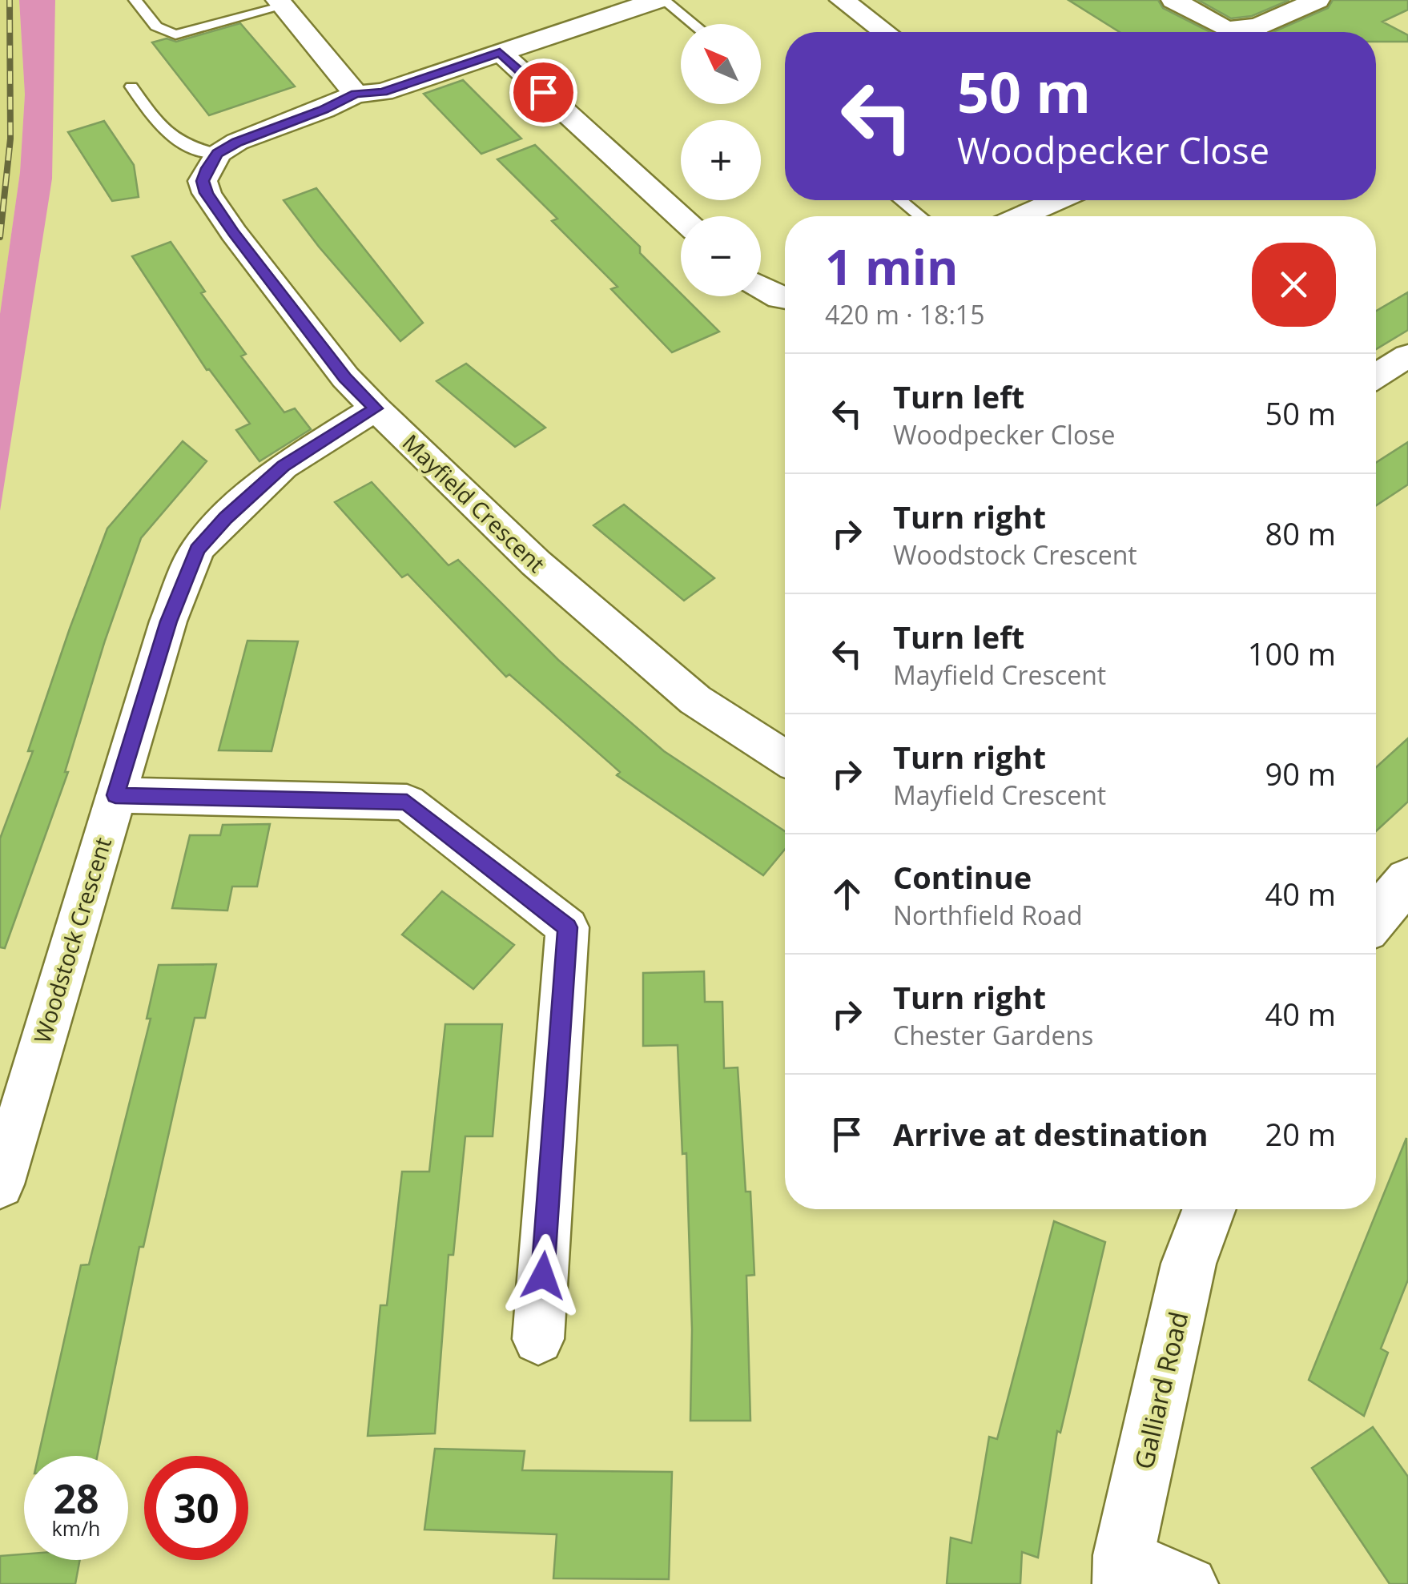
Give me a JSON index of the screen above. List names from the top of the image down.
{
  "streets": {
    "street": ["Mayfield Crescent", "Woodstock Crescent", "Galliard Road"]
  },
  "crossings": [
    ["Mayfield Crescent", "Woodstock Crescent"]
  ],
  "north": "top left",
  "page": {
    "map_buttons": ["+", "−"],
    "turn": ["50 m", "Woodpecker Close"],
    "heading": ["1 min", "420 m · 18:15"],
    "list": [
      {
        "name": "Turn left",
        "note": "Woodpecker Close",
        "value": "50 m"
      },
      {
        "name": "Turn right",
        "note": "Woodstock Crescent",
        "value": "80 m"
      },
      {
        "name": "Turn left",
        "note": "Mayfield Crescent",
        "value": "100 m"
      },
      {
        "name": "Turn right",
        "note": "Mayfield Crescent",
        "value": "90 m"
      },
      {
        "name": "Continue",
        "note": "Northfield Road",
        "value": "40 m"
      },
      {
        "name": "Turn right",
        "note": "Chester Gardens",
        "value": "40 m"
      },
      {
        "name": "Arrive at destination",
        "value": "20 m"
      }
    ],
    "speed": "28 km/h",
    "limit": "30"
  }
}
